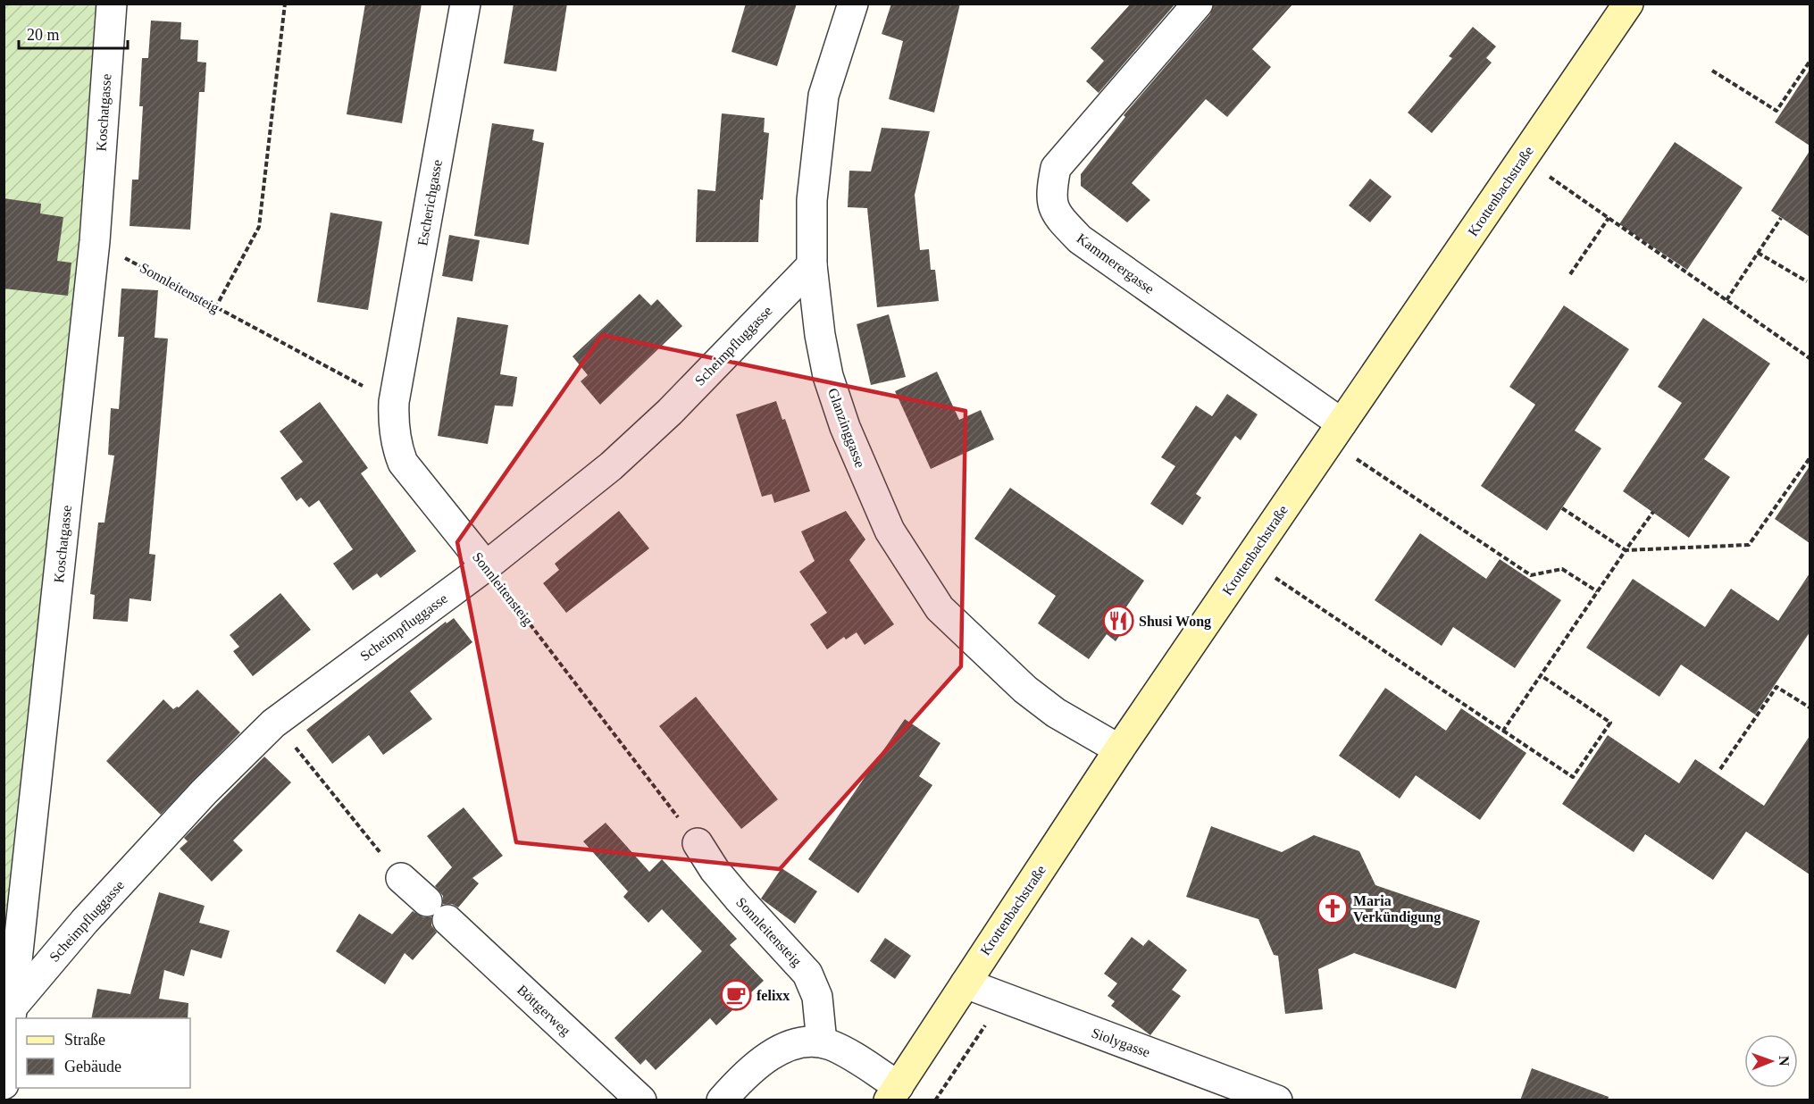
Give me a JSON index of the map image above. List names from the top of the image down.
{
  "streets": {
    "main road": ["Krottenbachstraße"],
    "street": [
      "Koschatgasse",
      "Escherichgasse",
      "Kammerergasse",
      "Sonnleitensteig",
      "Scheimpfluggasse",
      "Glanzinggasse",
      "Böttgerweg",
      "Siolygasse"
    ]
  },
  "crossings": [
    ["Koschatgasse", "Sonnleitensteig"],
    ["Koschatgasse", "Scheimpfluggasse"],
    ["Krottenbachstraße", "Kammerergasse"],
    ["Krottenbachstraße", "Glanzinggasse"],
    ["Krottenbachstraße", "Siolygasse"],
    ["Escherichgasse", "Sonnleitensteig"],
    ["Sonnleitensteig", "Scheimpfluggasse"],
    ["Scheimpfluggasse", "Glanzinggasse"]
  ],
  "places": {
    "restaurant": ["Shusi Wong"],
    "church": ["Maria Verkündigung"],
    "cafe": ["felixx"]
  },
  "legend": ["Straße", "Gebäude"],
  "scale_bar": "20 m",
  "north": "right"
}
